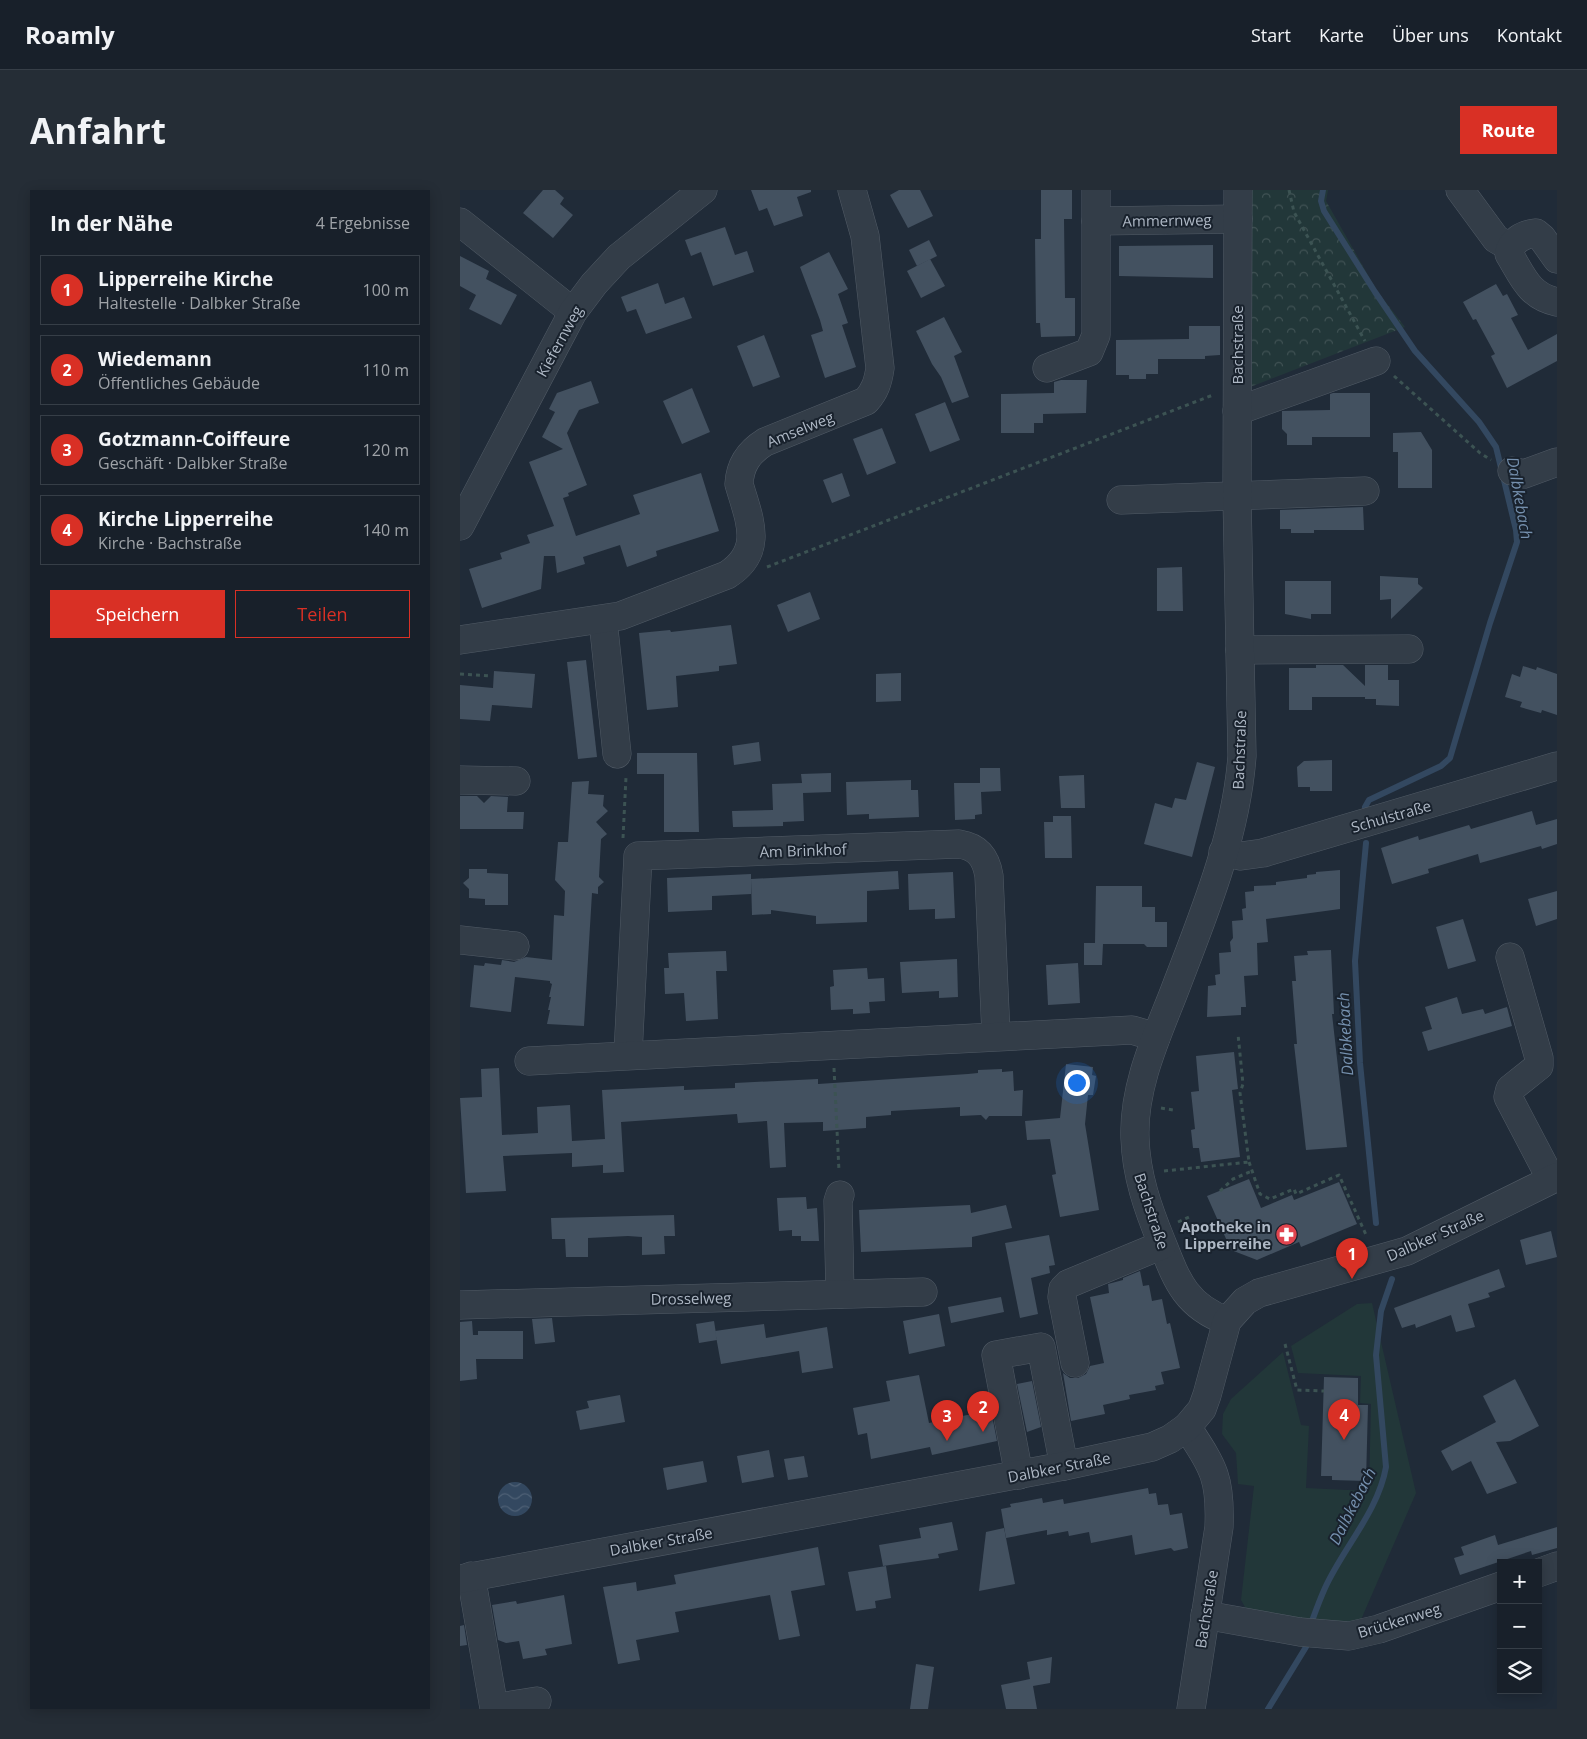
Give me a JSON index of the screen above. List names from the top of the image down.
{
  "streets": {
    "street": [
      "Ammernweg",
      "Kiefernweg",
      "Bachstraße",
      "Amselweg",
      "Schulstraße",
      "Am Brinkhof",
      "Dalbker Straße",
      "Drosselweg",
      "Brückenweg"
    ]
  },
  "crossings": [
    ["Ammernweg", "Bachstraße"],
    ["Bachstraße", "Schulstraße"],
    ["Bachstraße", "Dalbker Straße"],
    ["Bachstraße", "Brückenweg"]
  ],
  "water": ["Dalbkebach"],
  "places": {
    "pharmacy": ["Apotheke in Lipperreihe"]
  },
  "page": {
    "header": "Roamly",
    "nav": [
      "Start",
      "Karte",
      "Über uns",
      "Kontakt"
    ],
    "buttons": [
      "Route",
      ["Speichern", "Teilen"]
    ],
    "title": "Anfahrt",
    "heading": ["In der Nähe", "4 Ergebnisse"],
    "list": [
      {
        "mark": "1",
        "name": "Lipperreihe Kirche",
        "note": "Haltestelle · Dalbker Straße",
        "value": "100 m"
      },
      {
        "mark": "2",
        "name": "Wiedemann",
        "note": "Öffentliches Gebäude",
        "value": "110 m"
      },
      {
        "mark": "3",
        "name": "Gotzmann-Coiffeure",
        "note": "Geschäft · Dalbker Straße",
        "value": "120 m"
      },
      {
        "mark": "4",
        "name": "Kirche Lipperreihe",
        "note": "Kirche · Bachstraße",
        "value": "140 m"
      }
    ],
    "pins": [
      "1",
      "2",
      "4",
      "3"
    ],
    "map_buttons": ["+", "−"]
  }
}
